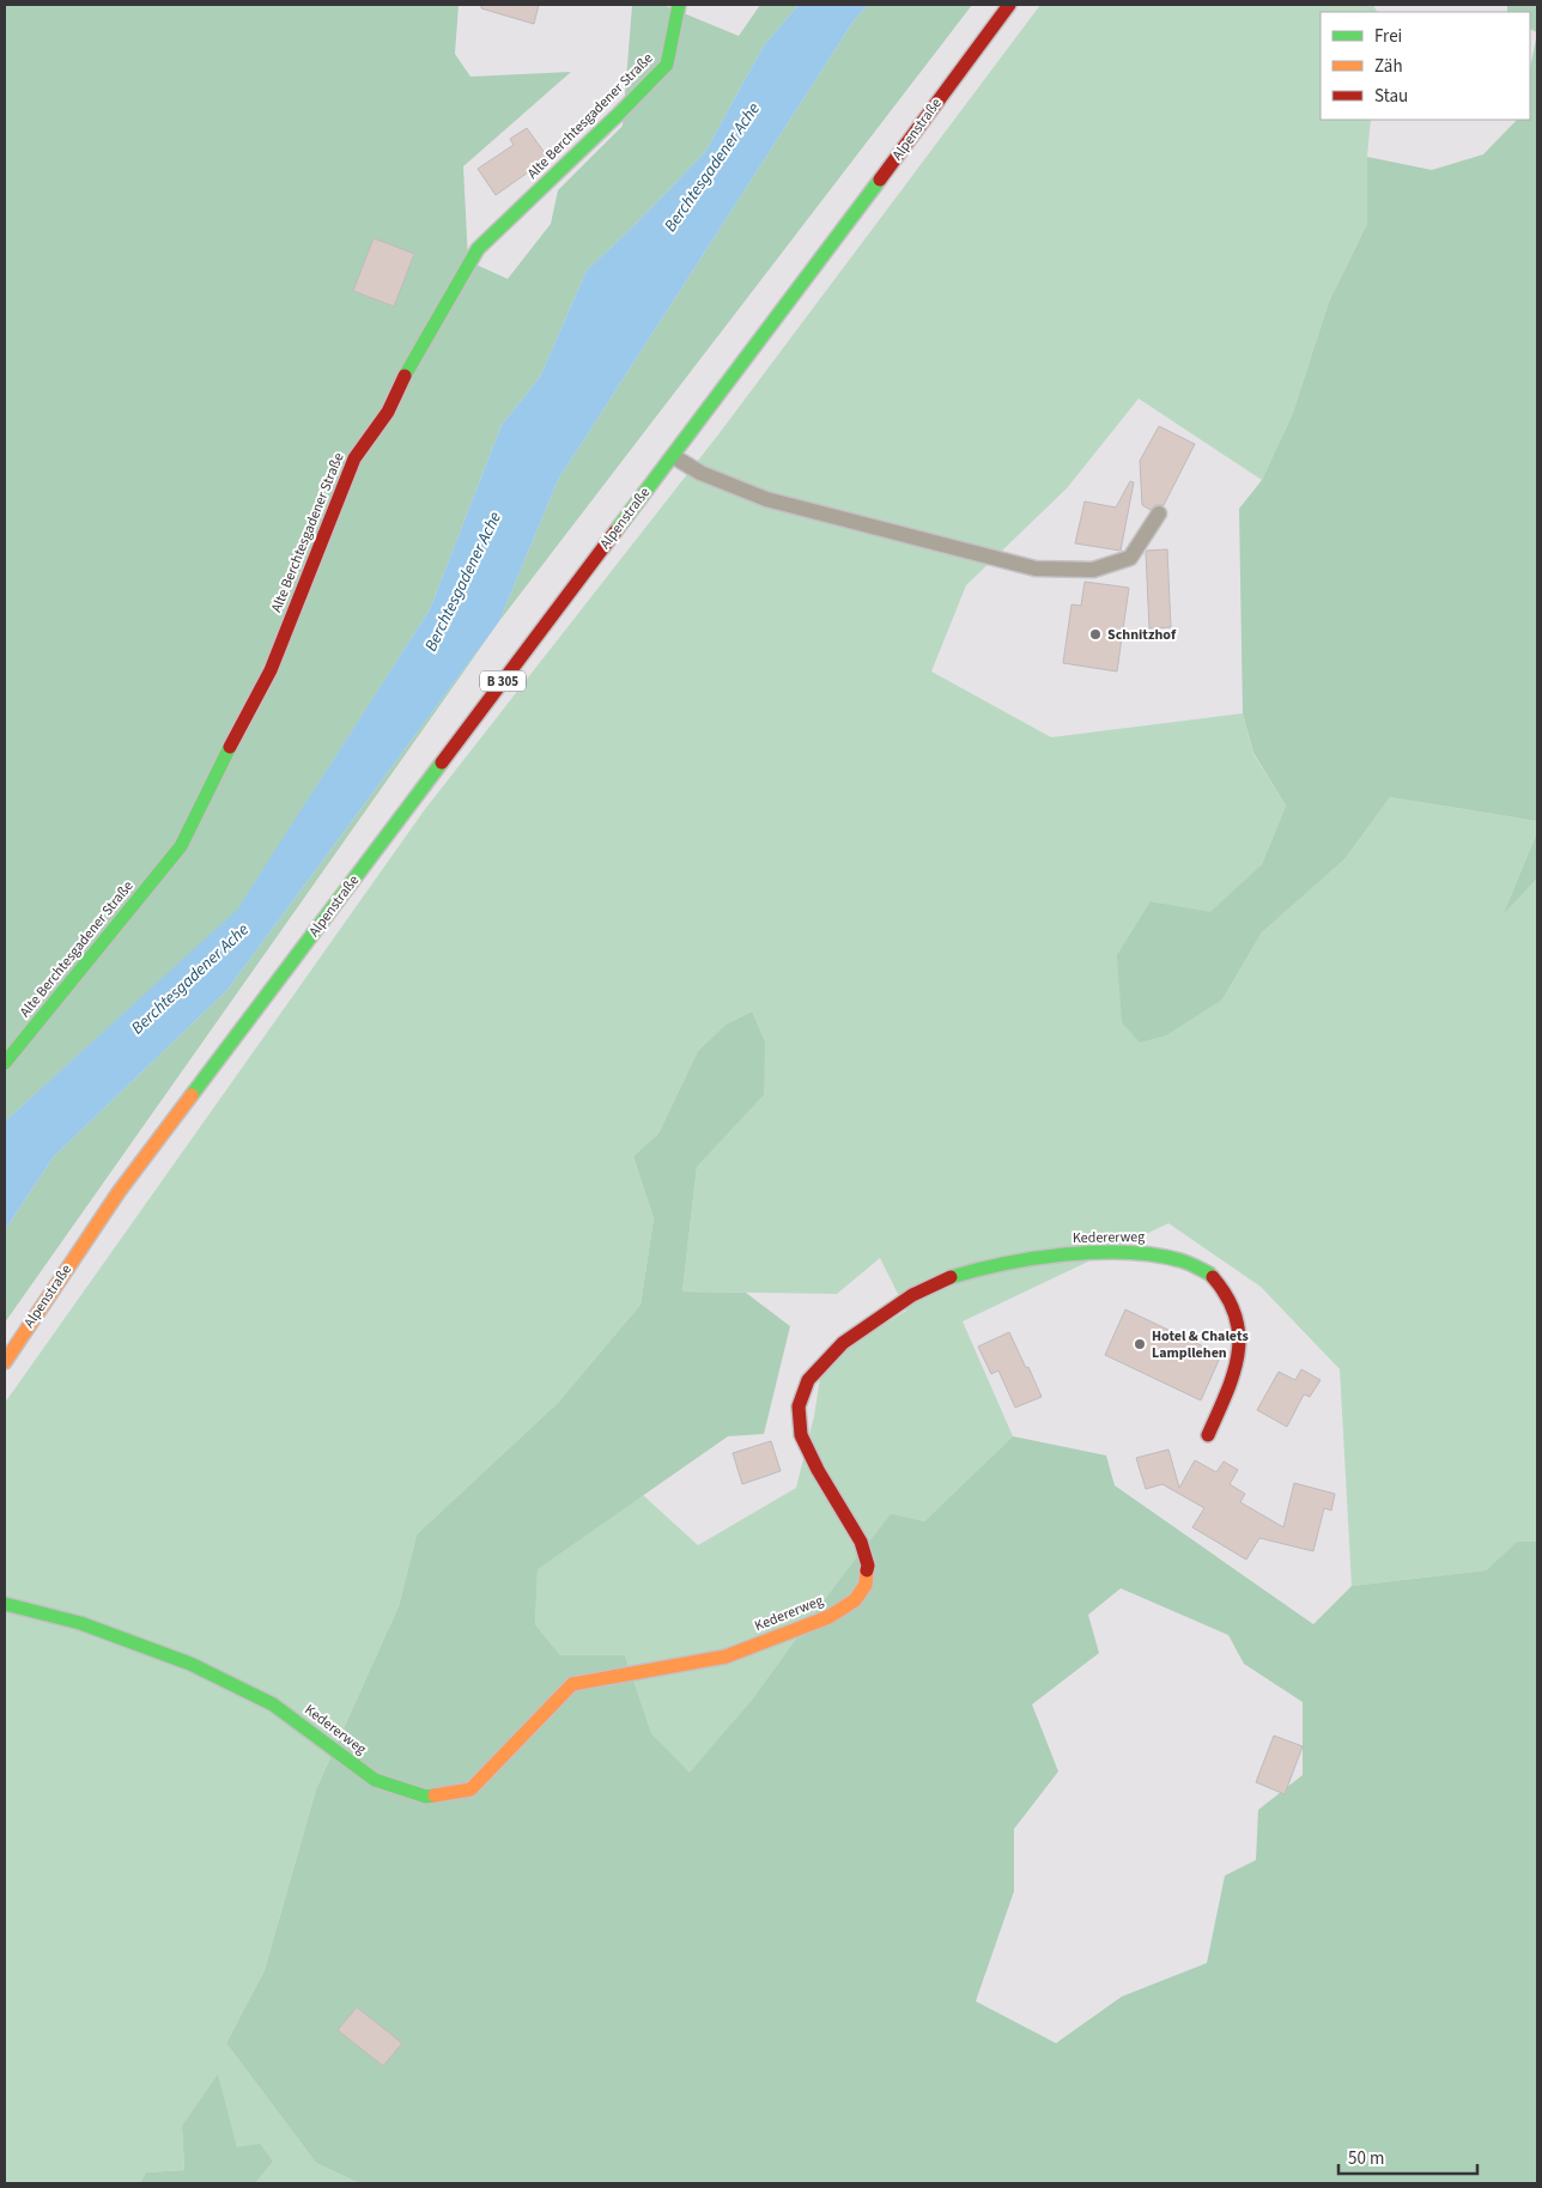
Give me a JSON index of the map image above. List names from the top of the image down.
{
  "streets": {
    "street": [
      "Alte Berchtesgadener Straße",
      "Alpenstraße",
      "B 305",
      "Kedererweg"
    ]
  },
  "water": ["Berchtesgadener Ache"],
  "places": ["Schnitzhof", "Hotel & Chalets Lampllehen"],
  "legend": ["Frei", "Zäh", "Stau"],
  "scale_bar": "50 m"
}
